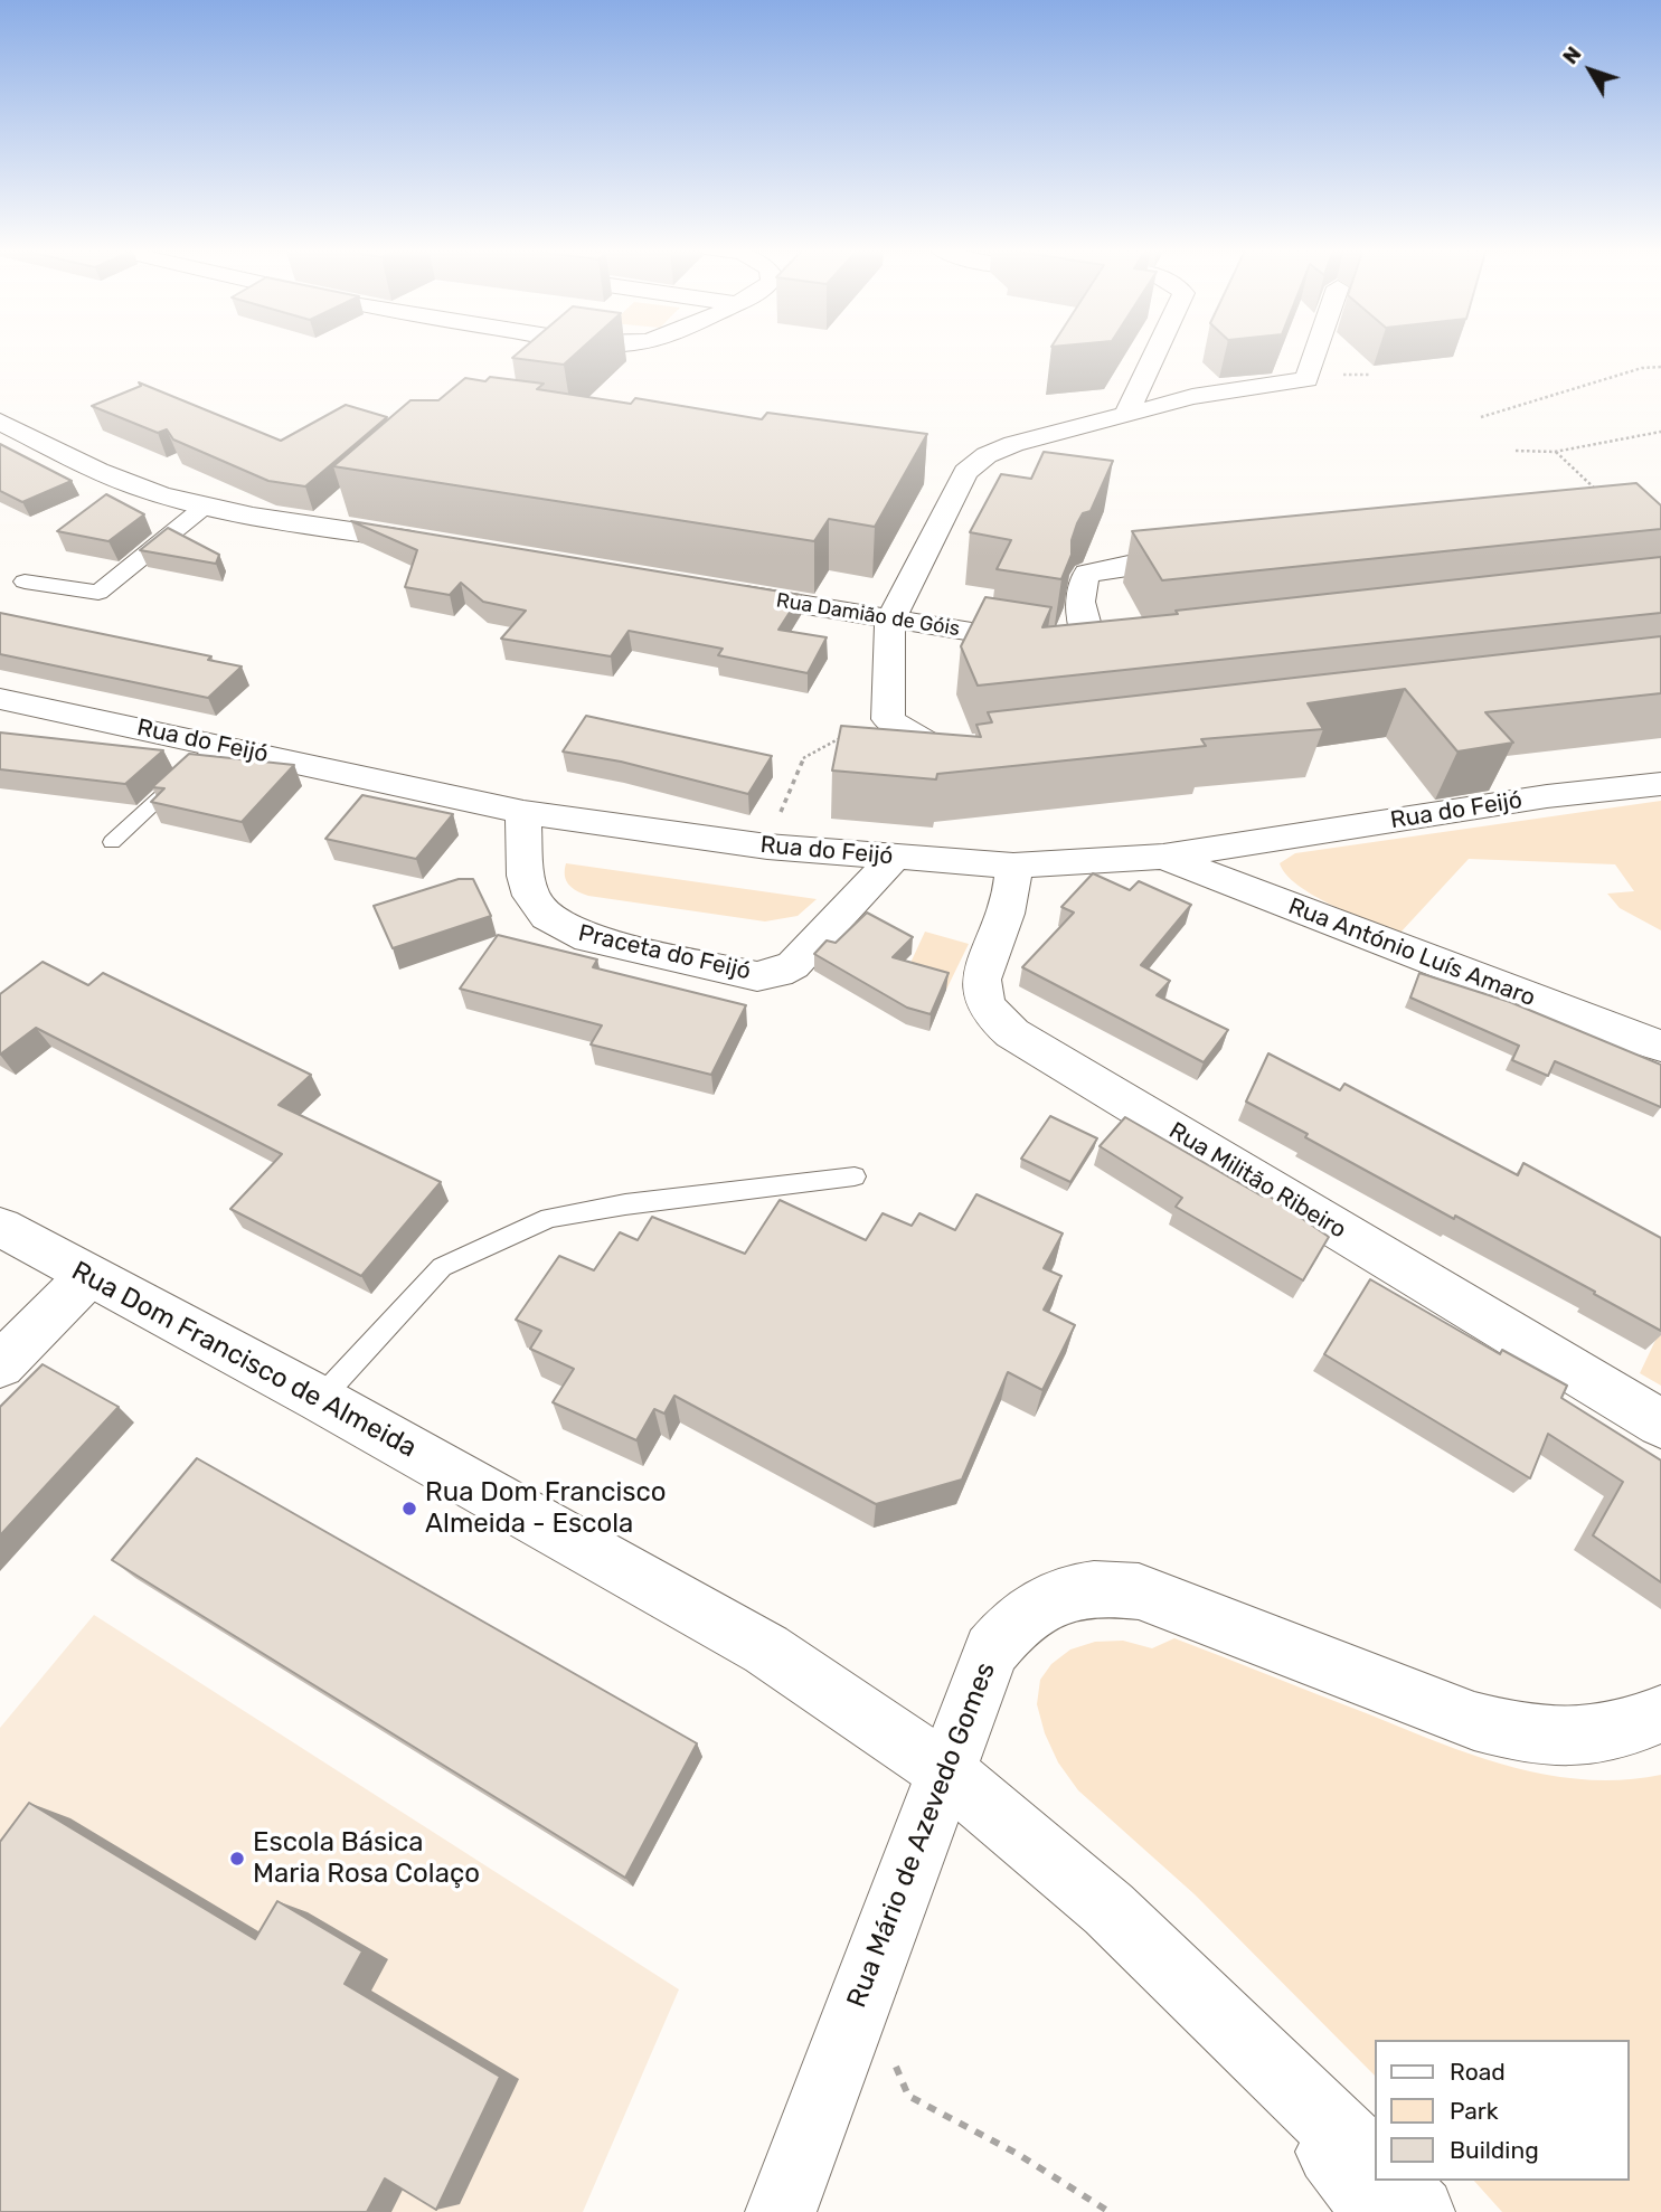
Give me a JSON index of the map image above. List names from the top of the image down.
{
  "streets": {
    "street": [
      "Rua Damião de Góis",
      "Rua do Feijó",
      "Praceta do Feijó",
      "Rua António Luís Amaro",
      "Rua Militão Ribeiro",
      "Rua Dom Francisco de Almeida",
      "Rua Mário de Azevedo Gomes"
    ]
  },
  "crossings": [
    ["Rua do Feijó", "Praceta do Feijó"],
    ["Rua do Feijó", "Rua António Luís Amaro"],
    ["Rua do Feijó", "Rua Militão Ribeiro"],
    ["Rua Dom Francisco de Almeida", "Rua Mário de Azevedo Gomes"]
  ],
  "places": ["Rua Dom Francisco Almeida - Escola", "Escola Básica Maria Rosa Colaço"],
  "legend": ["Road", "Park", "Building"],
  "north": "top left"
}
